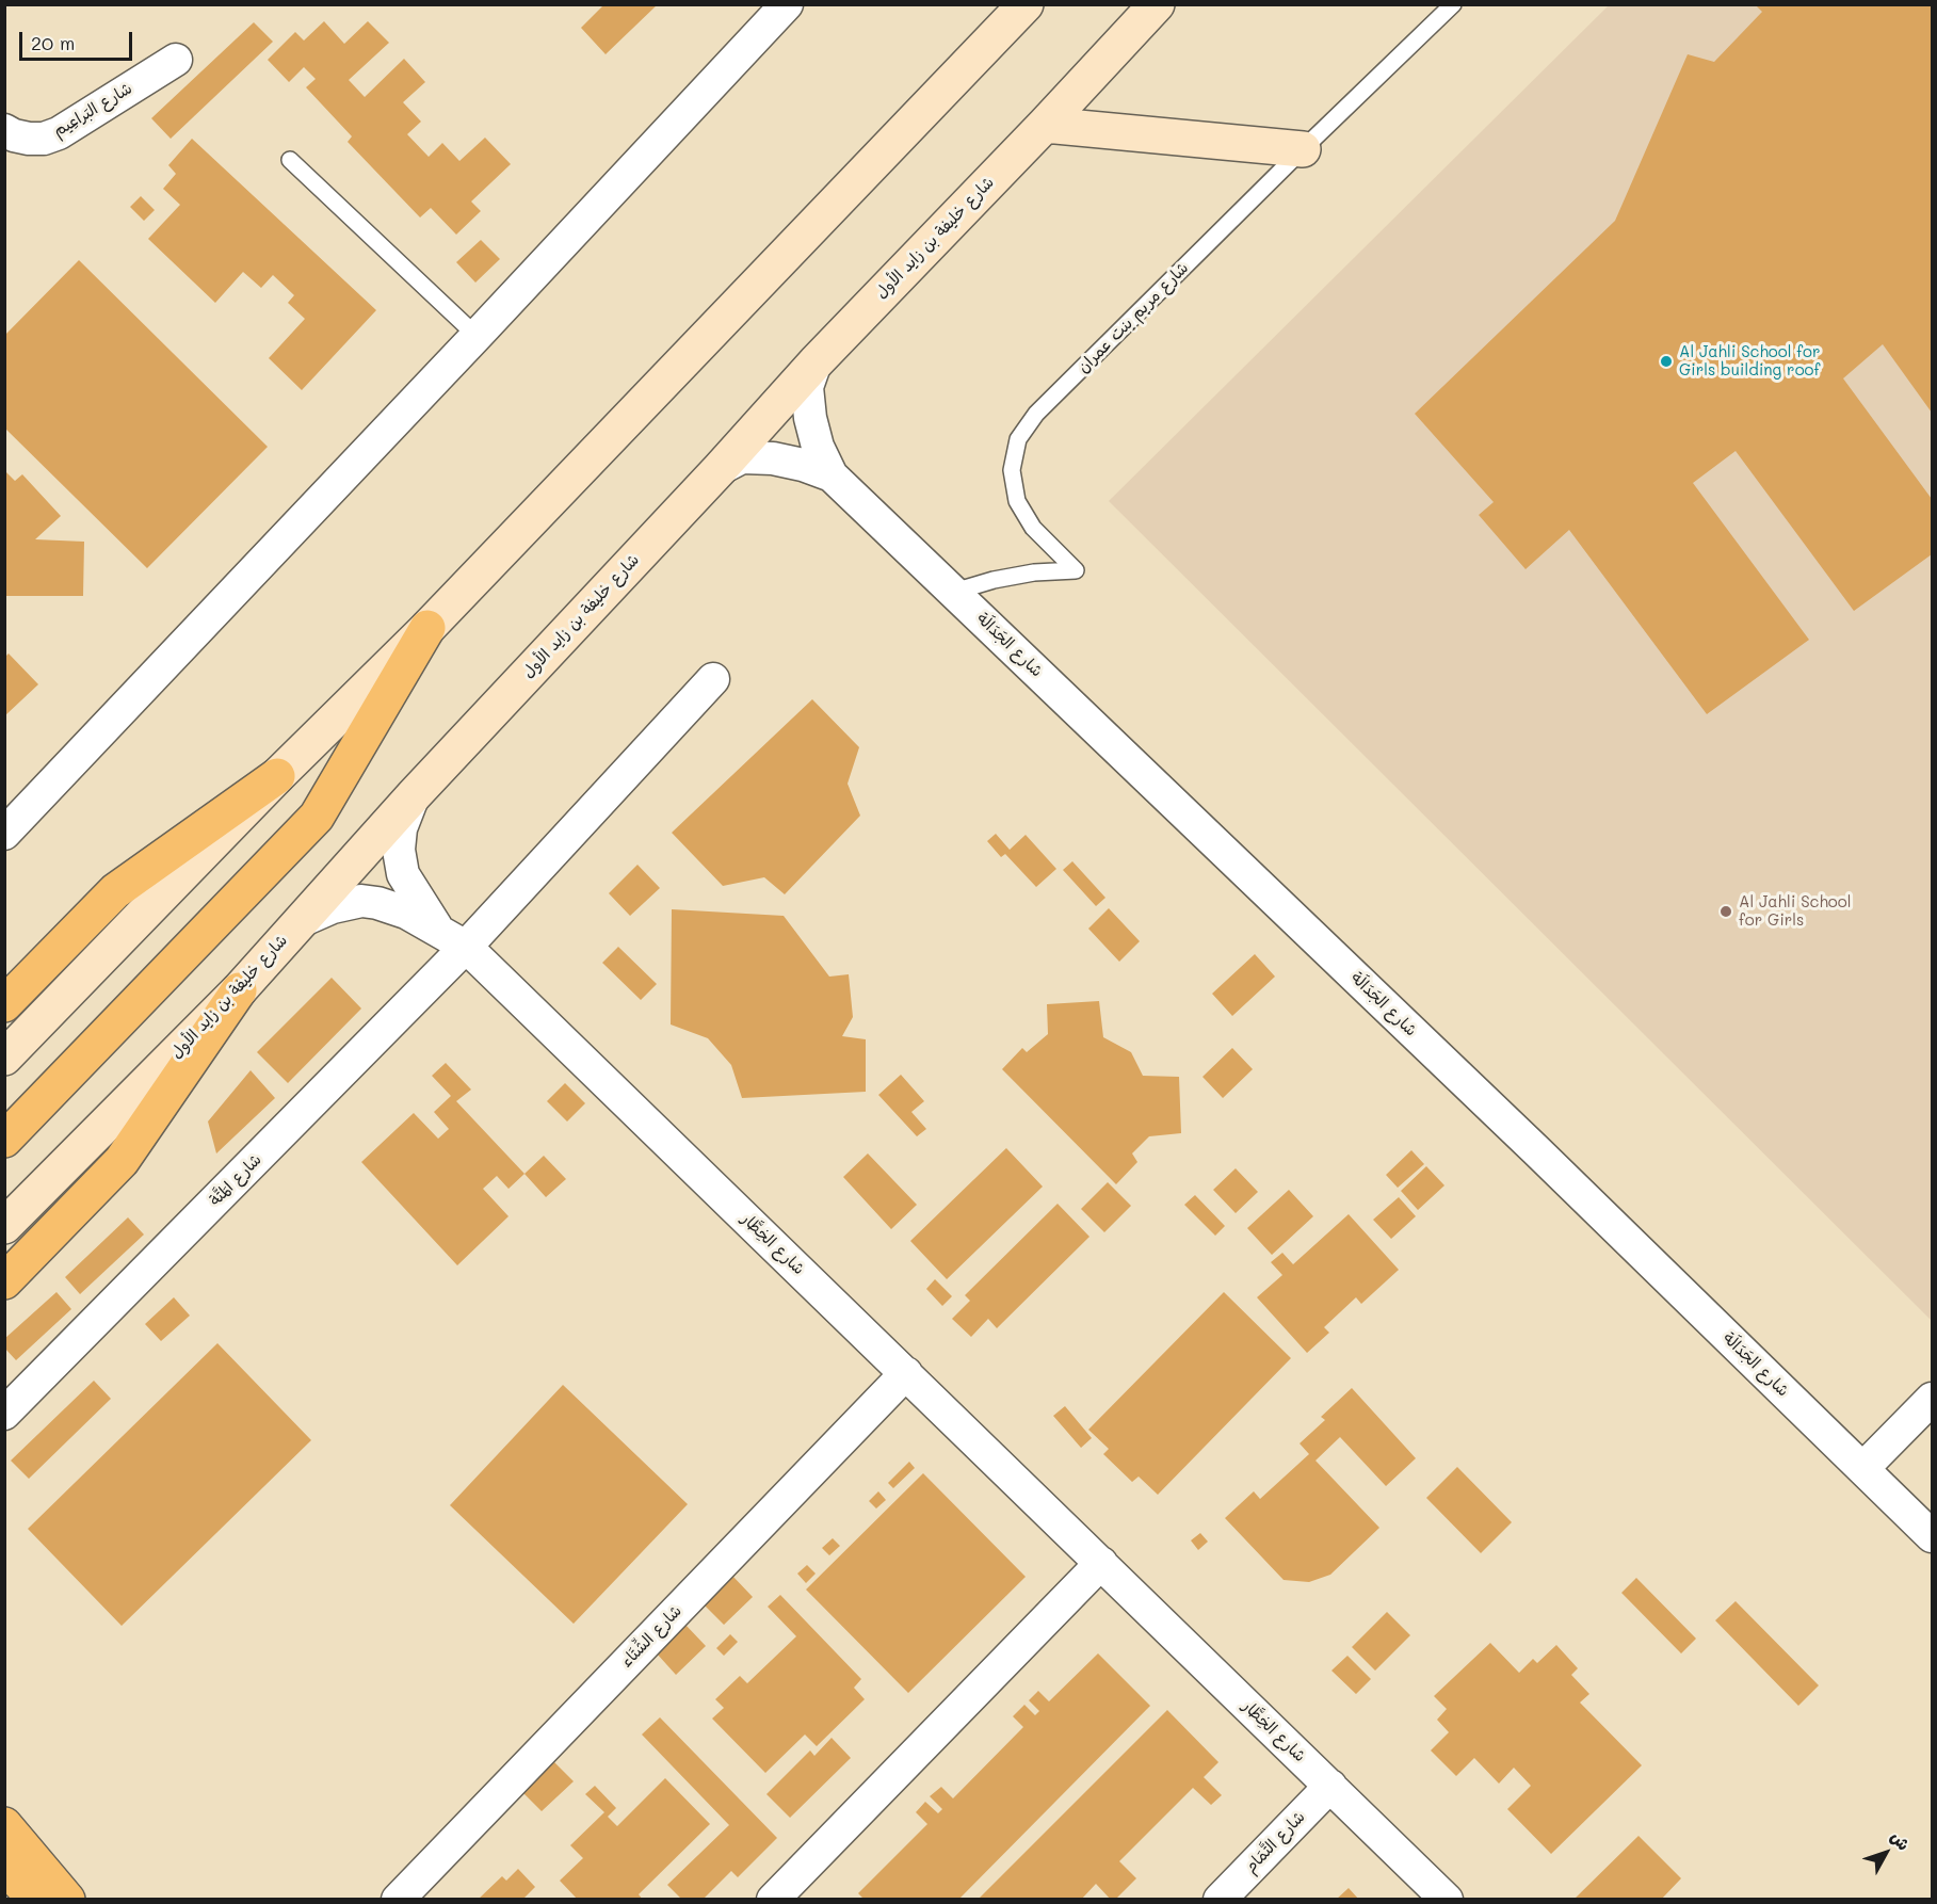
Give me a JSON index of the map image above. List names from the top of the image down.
{
  "streets": {
    "main road": ["شارع خليفة بن زايد الأول"],
    "street": [
      "شارع البَراعِيم",
      "شارع الجَدَالَة",
      "شارع المَتَّة",
      "شارع الخِطَّار",
      "شارع الشِّتَاء",
      "شارع التَّمَام"
    ],
    "lane": ["شارع مريم بنت عمران"]
  },
  "crossings": [
    ["شارع خليفة بن زايد الأول", "شارع الجَدَالَة"],
    ["شارع خليفة بن زايد الأول", "شارع الخِطَّار"],
    ["شارع مريم بنت عمران", "شارع الجَدَالَة"],
    ["شارع المَتَّة", "شارع الخِطَّار"],
    ["شارع الخِطَّار", "شارع الشِّتَاء"],
    ["شارع الخِطَّار", "شارع التَّمَام"]
  ],
  "places": ["Al Jahli School for Girls building roof", "Al Jahli School for Girls"],
  "scale_bar": "20 m",
  "north": "top right"
}
